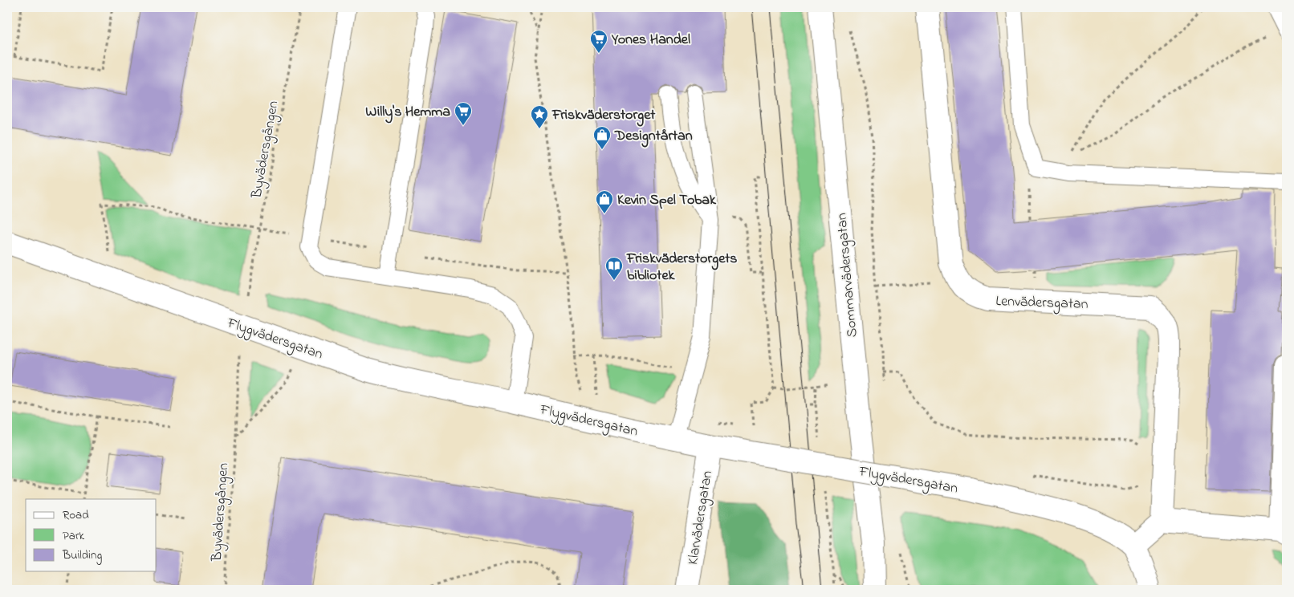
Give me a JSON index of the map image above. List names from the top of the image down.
{
  "streets": {
    "street": [
      "Sommarvädersgatan",
      "Lenvädersgatan",
      "Flygvädersgatan",
      "Klarvädersgatan"
    ],
    "path": ["Byvädersgången"]
  },
  "crossings": [
    ["Flygvädersgatan", "Klarvädersgatan"]
  ],
  "places": {
    "supermarket": ["Yones Handel", "Willy's Hemma"],
    "place": ["Friskväderstorget"],
    "shop": ["Designtårtan", "Kevin Spel Tobak"],
    "library": ["Friskväderstorgets bibliotek"]
  },
  "legend": ["Road", "Park", "Building"]
}
